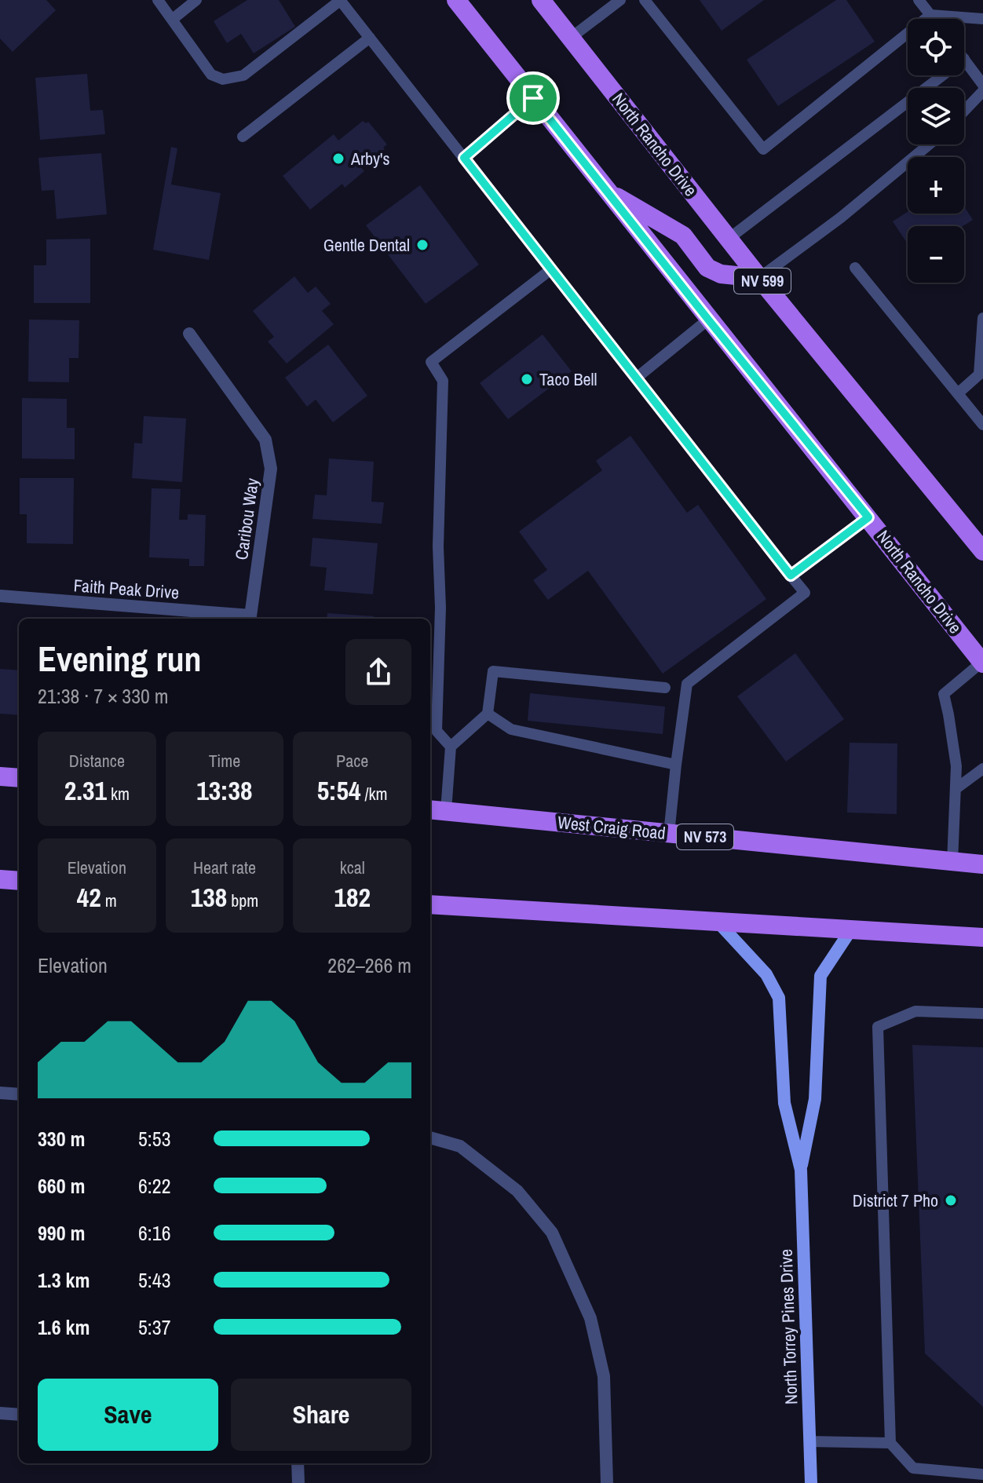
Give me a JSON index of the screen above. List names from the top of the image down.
{
  "streets": {
    "main road": [
      "North Rancho Drive",
      "NV 599",
      "West Craig Road",
      "NV 573"
    ],
    "street": ["Caribou Way", "Faith Peak Drive", "North Torrey Pines Drive"]
  },
  "crossings": [
    ["Caribou Way", "Faith Peak Drive"]
  ],
  "places": [
    "Arby's",
    "Gentle Dental",
    "Taco Bell",
    "District 7 Pho"
  ],
  "page": {
    "map_buttons": ["+", "−"],
    "heading": ["Evening run", "21:38 · 7 × 330 m"],
    "stats": [
      ["Distance", "2.31 km"],
      ["Time", "13:38"],
      ["Pace", "5:54 /km"],
      ["Elevation", "42 m"],
      ["Heart rate", "138 bpm"],
      ["kcal", "182"]
    ],
    "chart": ["Elevation", "262–266 m"],
    "list": [
      {
        "name": "330 m",
        "note": "5:53"
      },
      {
        "name": "660 m",
        "note": "6:22"
      },
      {
        "name": "990 m",
        "note": "6:16"
      },
      {
        "name": "1.3 km",
        "note": "5:43"
      },
      {
        "name": "1.6 km",
        "note": "5:37"
      }
    ],
    "buttons": ["Save", "Share"]
  }
}
